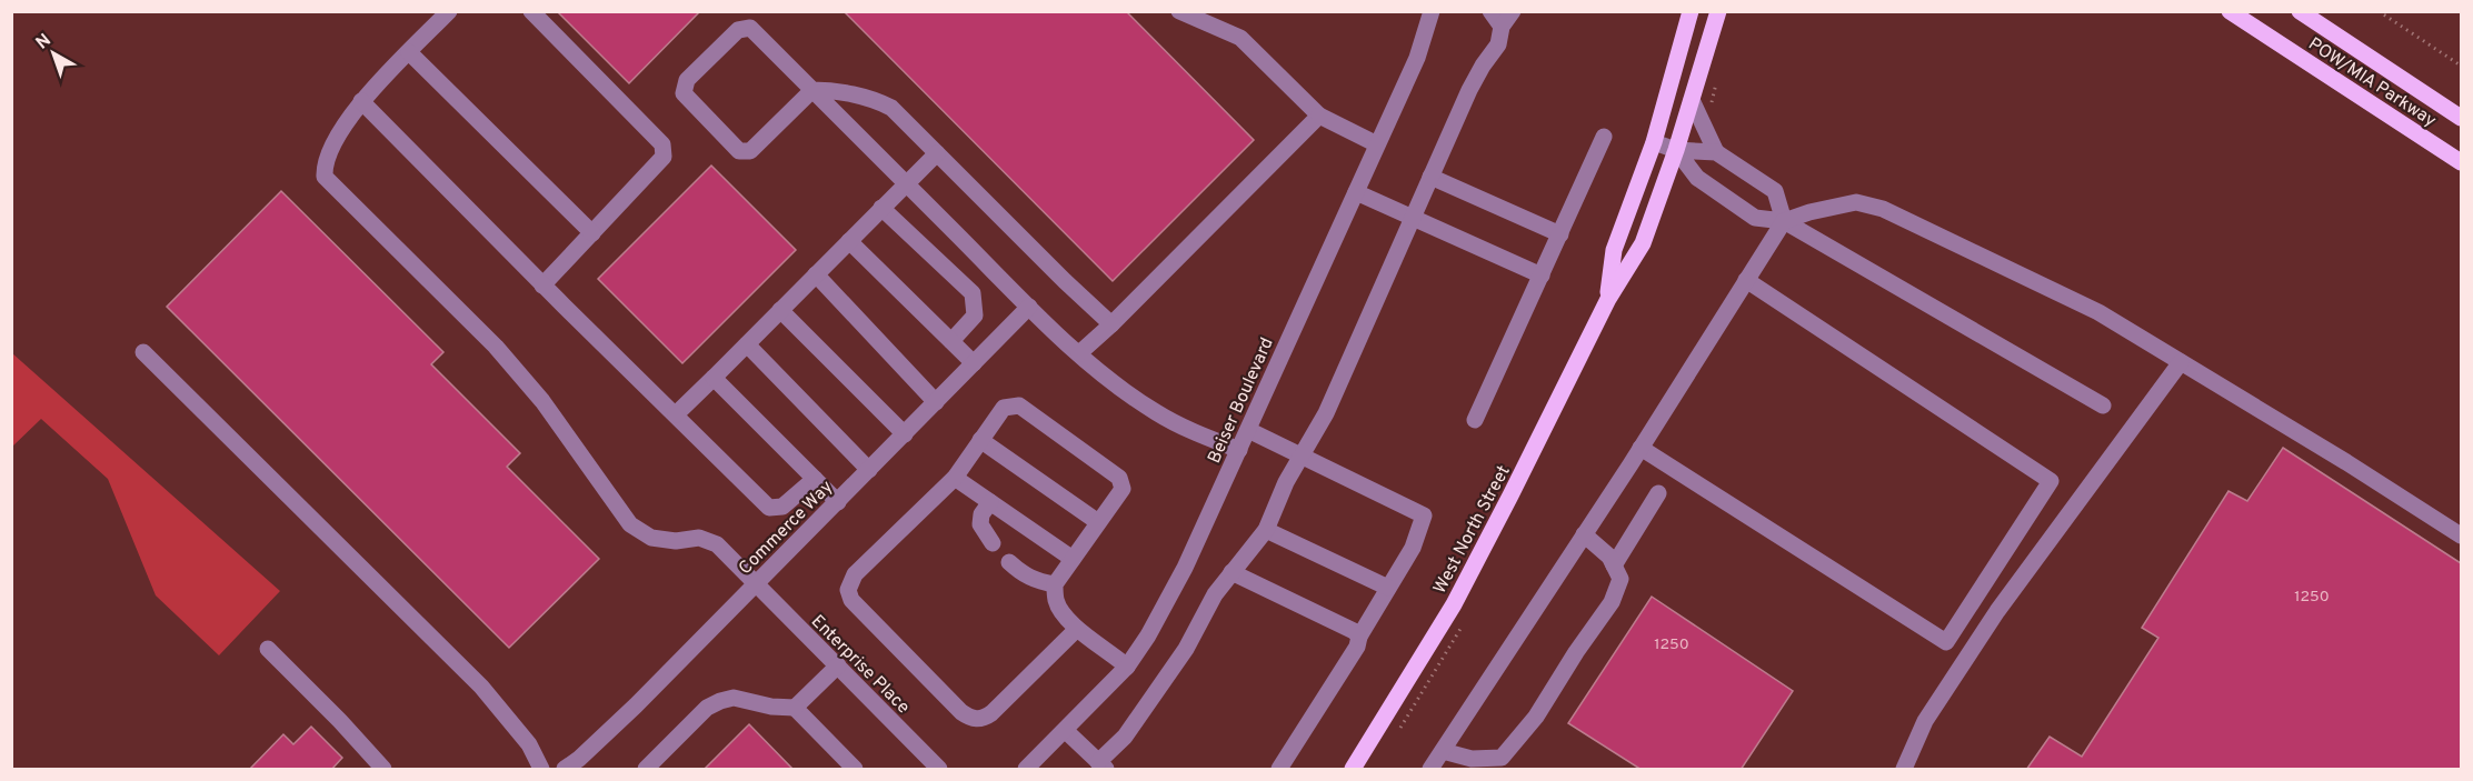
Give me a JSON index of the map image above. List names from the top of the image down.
{
  "streets": {
    "main road": ["POW/MIA Parkway", "West North Street"],
    "street": ["Beiser Boulevard", "Commerce Way", "Enterprise Place"]
  },
  "crossings": [
    ["Commerce Way", "Enterprise Place"]
  ],
  "house_numbers": ["1250", "1250"],
  "north": "top left"
}
